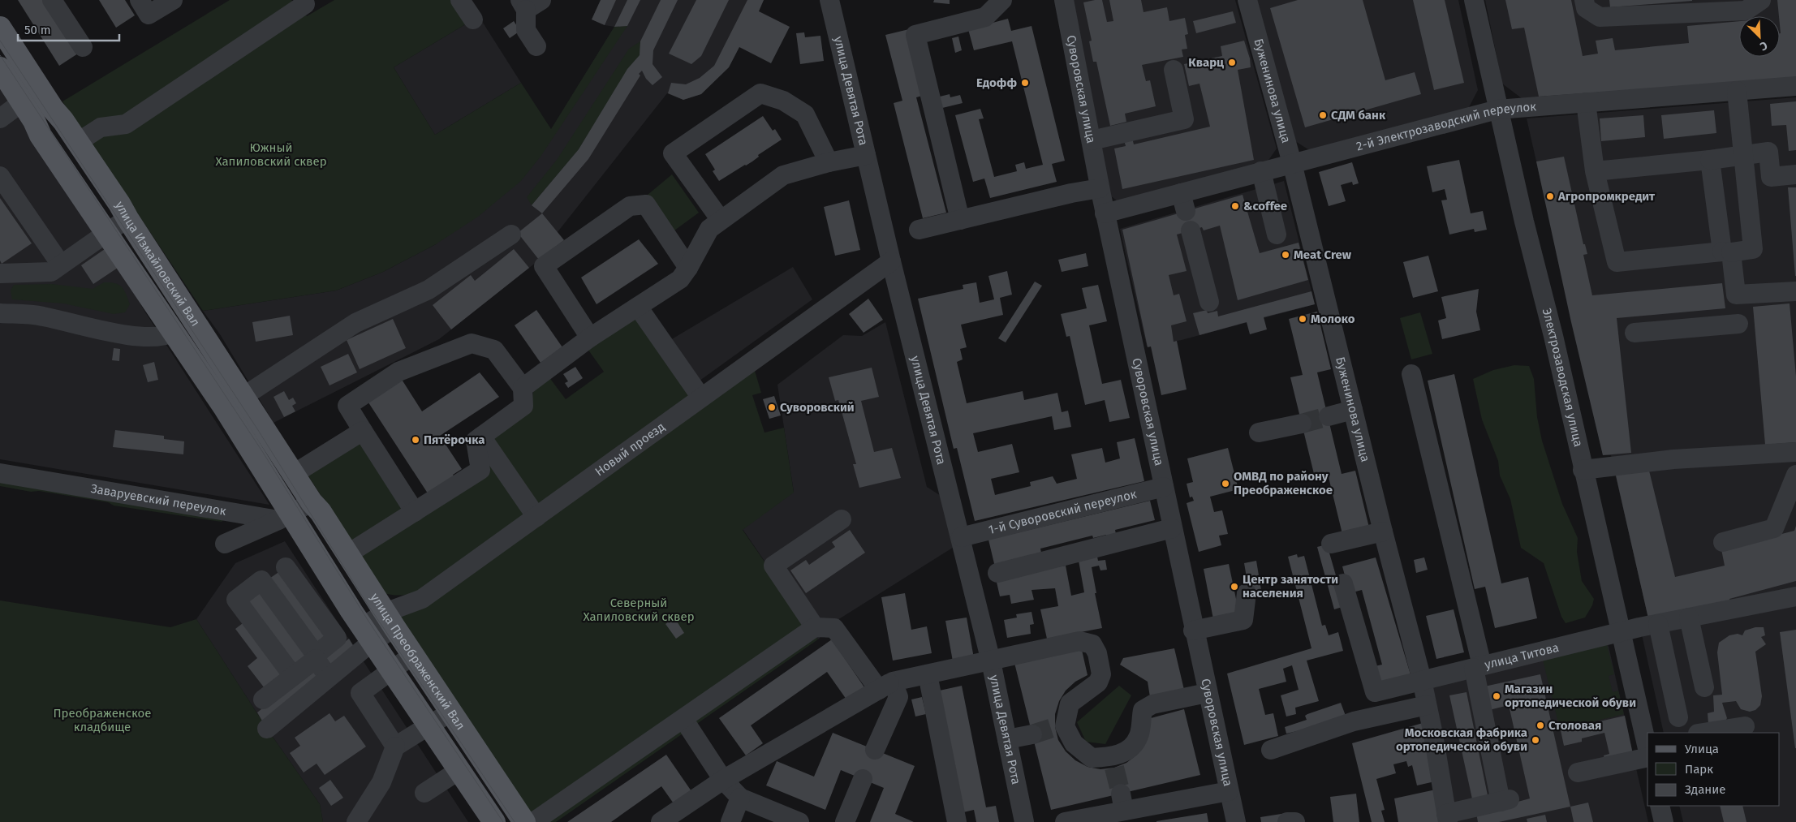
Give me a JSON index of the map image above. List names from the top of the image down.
{
  "streets": {
    "main road": ["улица Измайловский Вал", "улица Преображенский Вал"],
    "street": [
      "Суворовская улица",
      "улица Девятая Рота",
      "Буженинова улица",
      "2-й Электрозаводский переулок",
      "Электрозаводская улица",
      "Новый проезд",
      "Заваруевский переулок",
      "1-й Суворовский переулок",
      "улица Титова"
    ]
  },
  "crossings": [
    ["Суворовская улица", "2-й Электрозаводский переулок"],
    ["Суворовская улица", "1-й Суворовский переулок"],
    ["улица Девятая Рота", "Новый проезд"],
    ["улица Девятая Рота", "1-й Суворовский переулок"],
    ["Буженинова улица", "2-й Электрозаводский переулок"],
    ["Буженинова улица", "улица Титова"],
    ["2-й Электрозаводский переулок", "Электрозаводская улица"],
    ["улица Измайловский Вал", "Заваруевский переулок"],
    ["улица Измайловский Вал", "улица Преображенский Вал"],
    ["Электрозаводская улица", "улица Титова"],
    ["Новый проезд", "улица Преображенский Вал"]
  ],
  "parks": ["Южный Хапиловский сквер", "Северный Хапиловский сквер", "Преображенское кладбище"],
  "places": [
    "Кварц",
    "Едофф",
    "СДМ банк",
    "Агропромкредит",
    "&coffee",
    "Meat Crew",
    "Молоко",
    "Суворовский",
    "Пятёрочка",
    "ОМВД по району Преображенское",
    "Центр занятости населения",
    "Магазин ортопедической обуви",
    "Столовая",
    "Московская фабрика ортопедической обуви"
  ],
  "legend": ["Улица", "Парк", "Здание"],
  "scale_bar": "50 m",
  "north": "bottom right"
}
